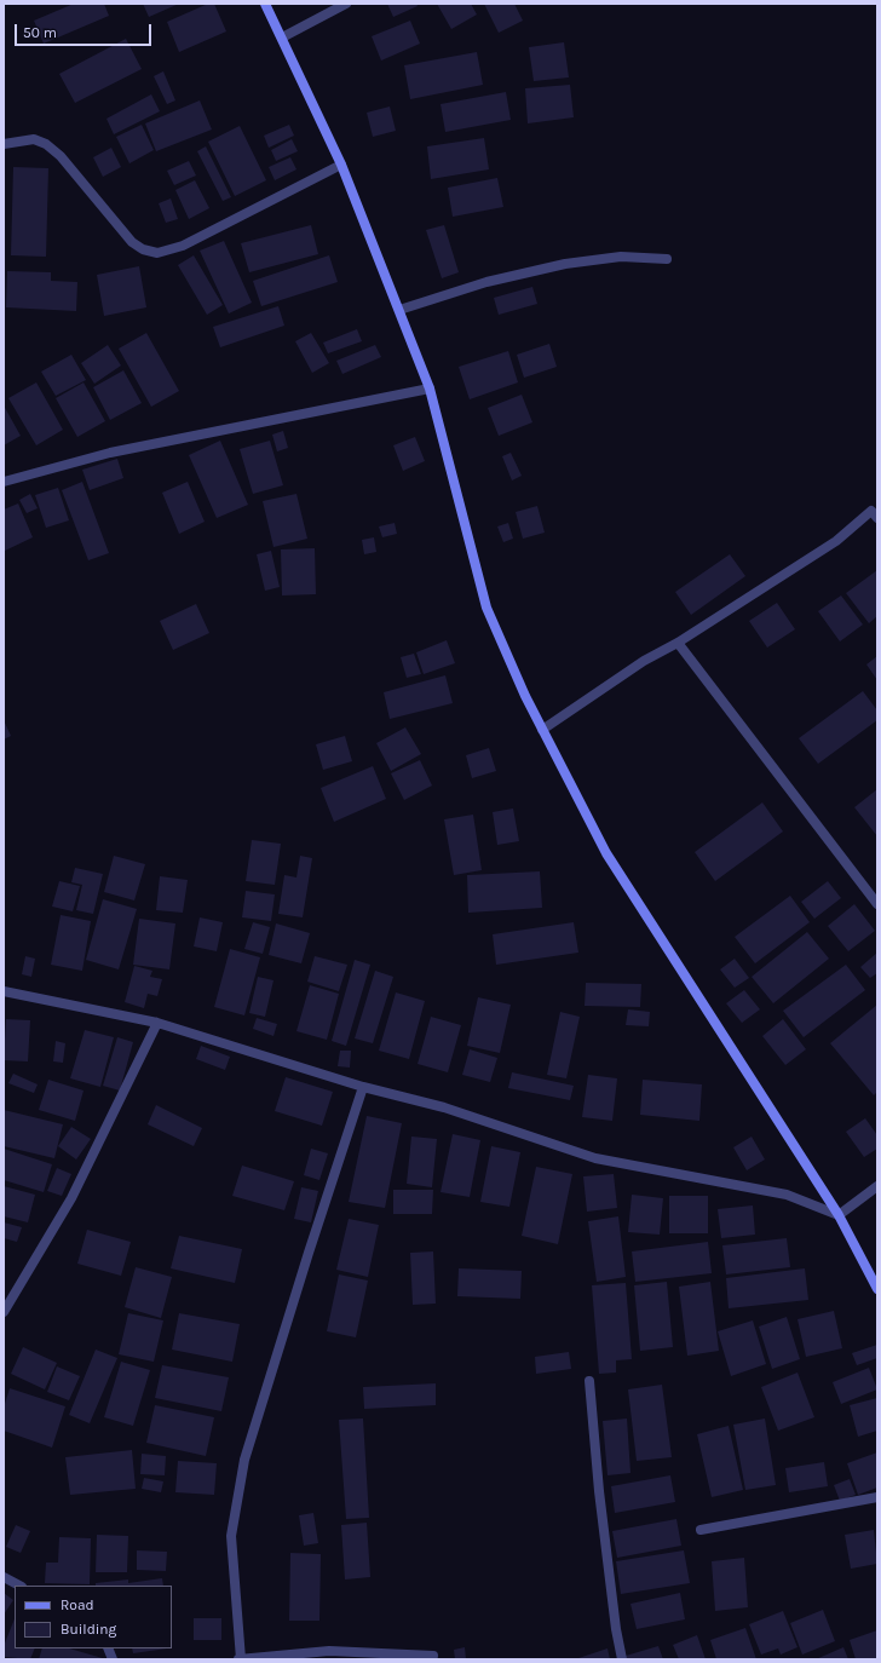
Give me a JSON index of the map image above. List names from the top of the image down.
{
  "legend": ["Road", "Building"],
  "scale_bar": "50 m"
}
